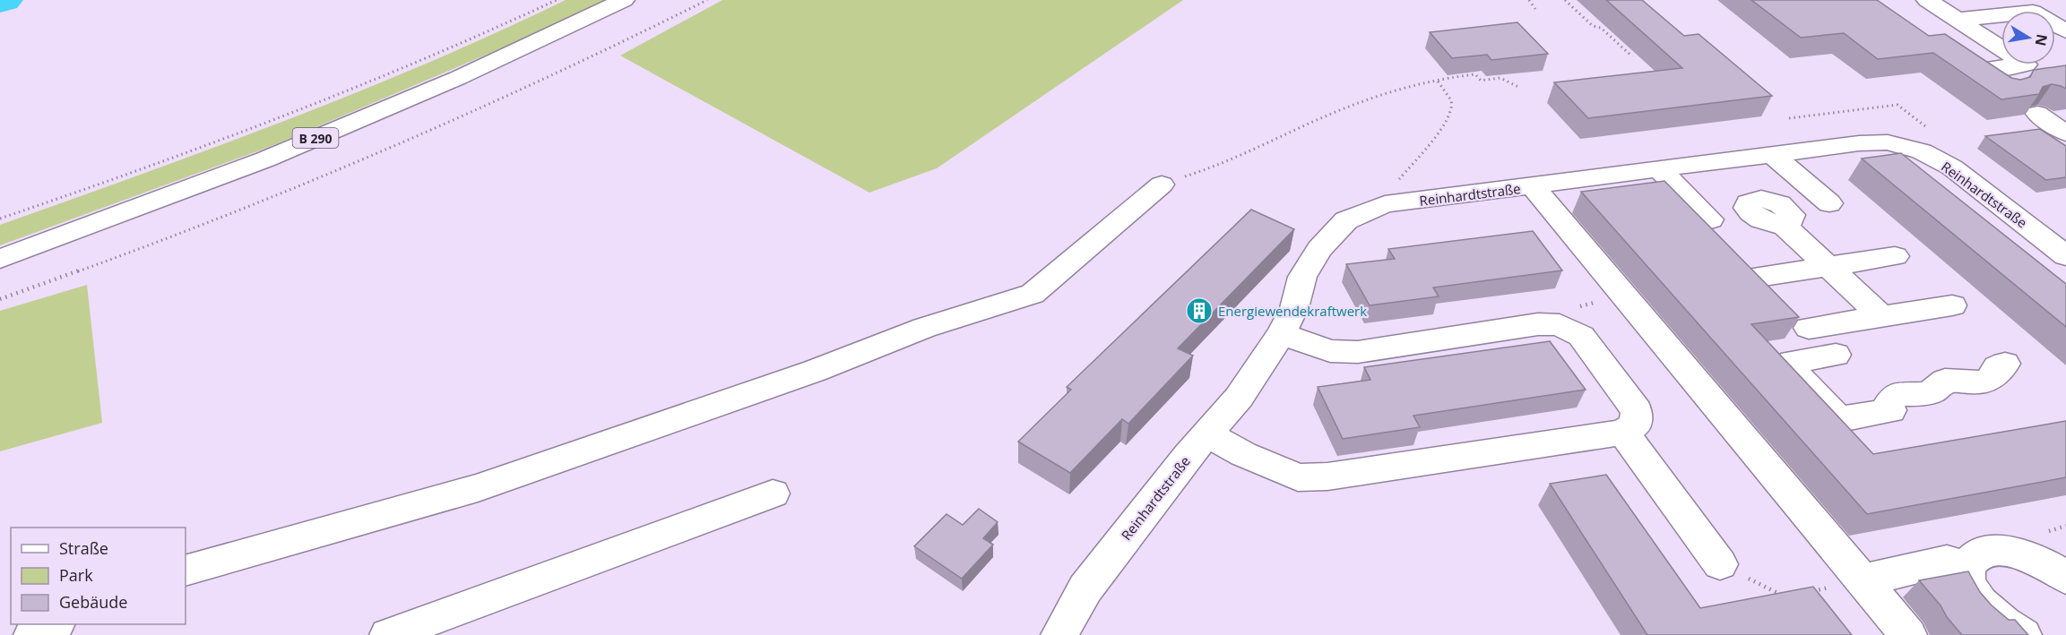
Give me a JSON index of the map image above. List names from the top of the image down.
{
  "streets": {
    "street": ["B 290", "Reinhardtstraße"]
  },
  "places": {
    "building": ["Energiewendekraftwerk"]
  },
  "legend": ["Straße", "Park", "Gebäude"],
  "north": "right"
}
